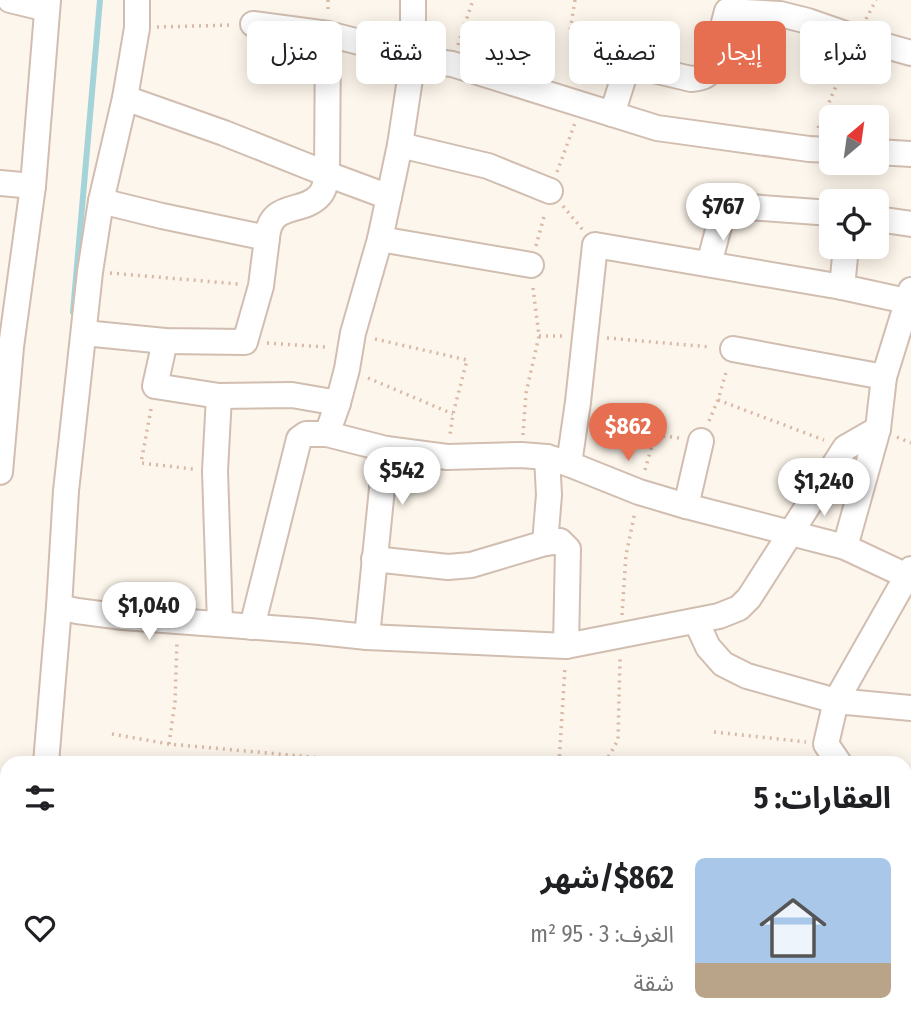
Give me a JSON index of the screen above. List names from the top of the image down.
{
  "north": "top right",
  "page": {
    "chip": [
      "شراء",
      "إيجار",
      "تصفية",
      "جديد",
      "شقة",
      "منزل"
    ],
    "price": [
      "$767",
      "$862",
      "$542",
      "$1,240",
      "$1,040"
    ],
    "heading": "العقارات: 5",
    "list": [
      {
        "name": "$862/شهر",
        "note": "الغرف: 3 · 95 m² · شقة"
      }
    ]
  }
}
